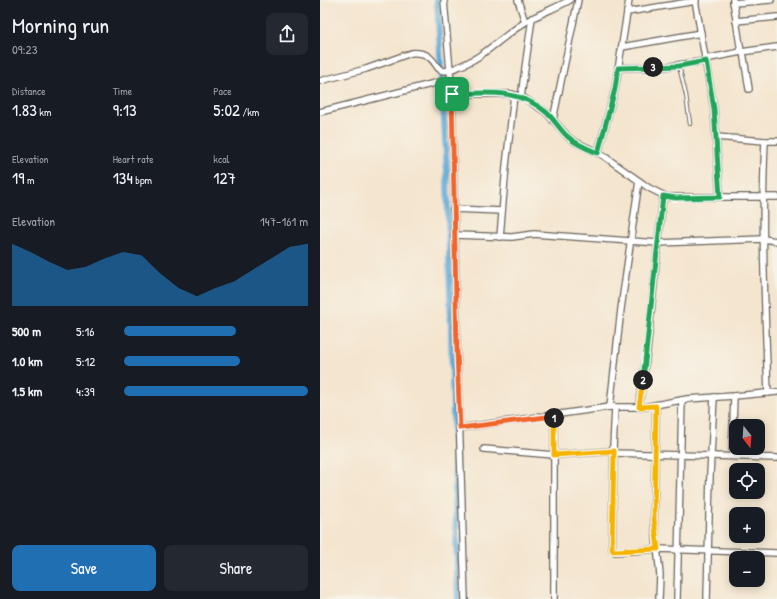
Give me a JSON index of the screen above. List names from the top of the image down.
{
  "north": "bottom",
  "page": {
    "heading": ["Morning run", "09:23"],
    "pins": ["3", "2", "1"],
    "stats": [
      ["Distance", "1.83 km"],
      ["Time", "9:13"],
      ["Pace", "5:02 /km"],
      ["Elevation", "19 m"],
      ["Heart rate", "134 bpm"],
      ["kcal", "127"]
    ],
    "chart": ["Elevation", "147–161 m"],
    "list": [
      {
        "name": "500 m",
        "note": "5:16"
      },
      {
        "name": "1.0 km",
        "note": "5:12"
      },
      {
        "name": "1.5 km",
        "note": "4:39"
      }
    ],
    "map_buttons": ["+", "−"],
    "buttons": ["Save", "Share"]
  }
}
